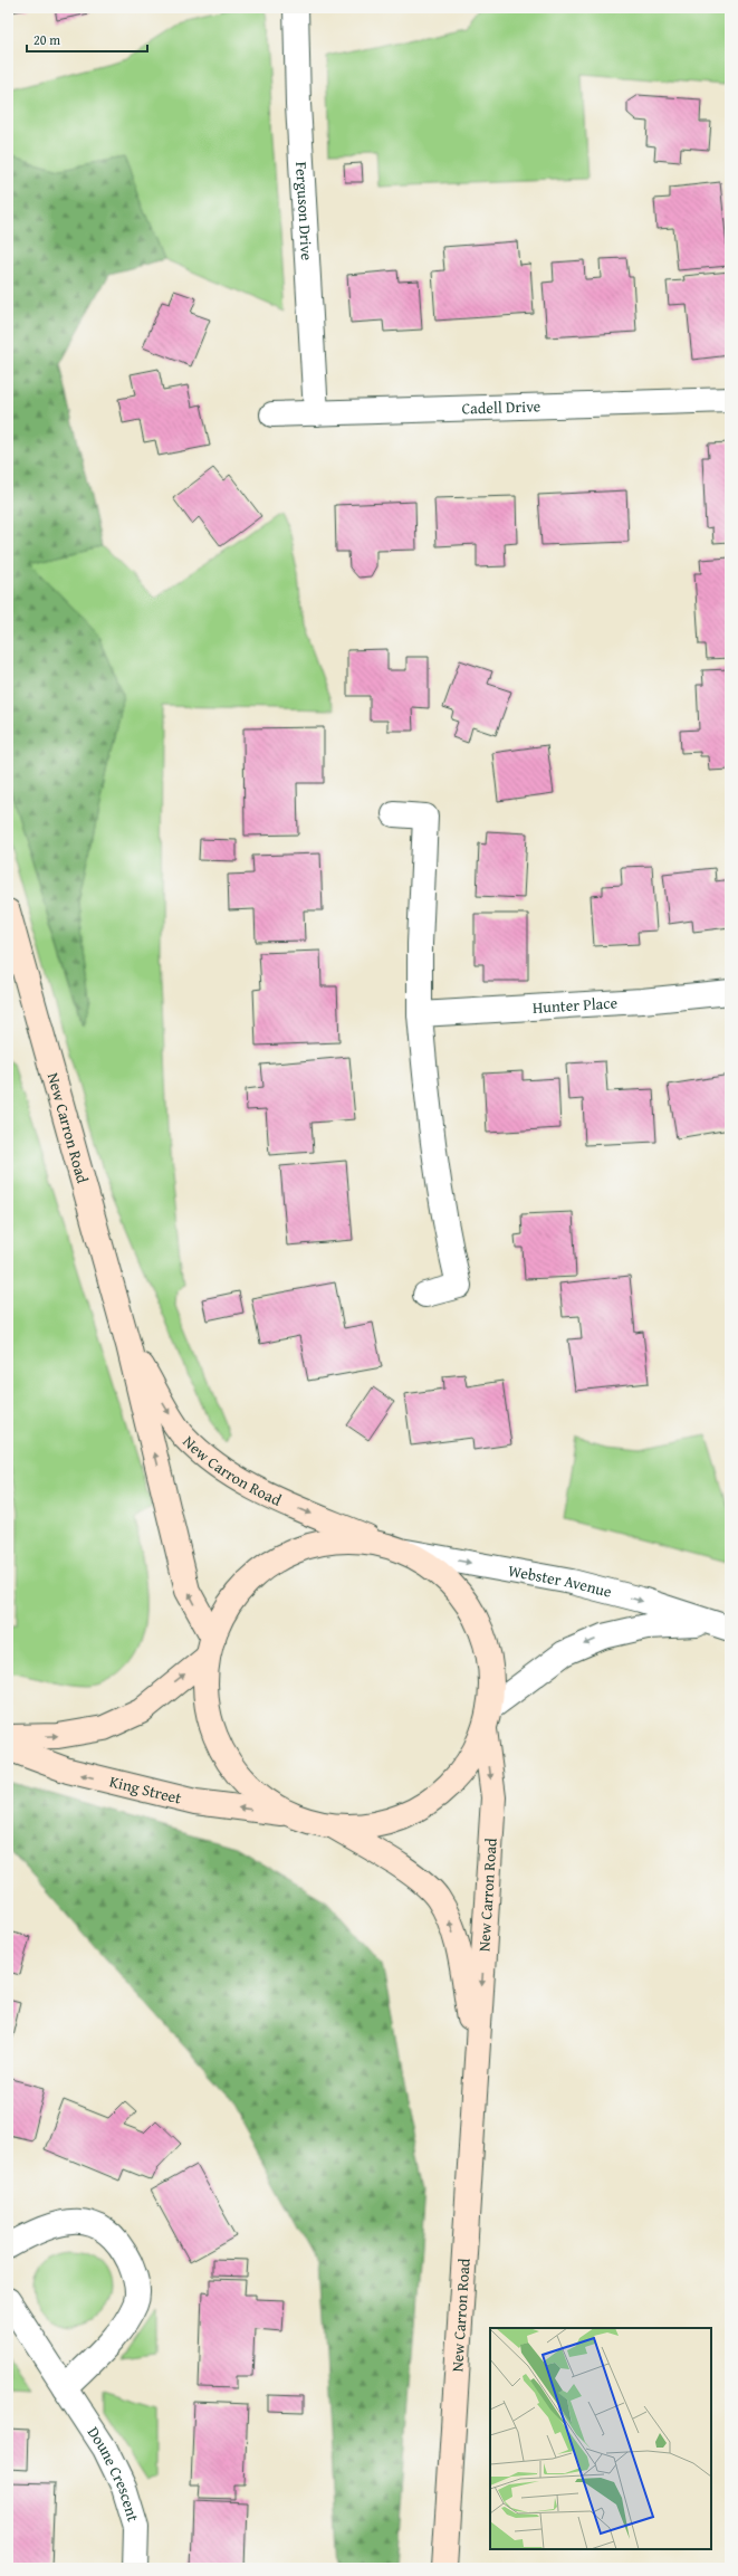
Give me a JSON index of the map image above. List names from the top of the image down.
{
  "streets": {
    "main road": ["New Carron Road", "King Street"],
    "street": [
      "Ferguson Drive",
      "Cadell Drive",
      "Hunter Place",
      "Webster Avenue",
      "Doune Crescent"
    ]
  },
  "crossings": [
    ["Ferguson Drive", "Cadell Drive"],
    ["New Carron Road", "Webster Avenue"]
  ],
  "one_way": ["King Street"],
  "scale_bar": "20 m"
}
